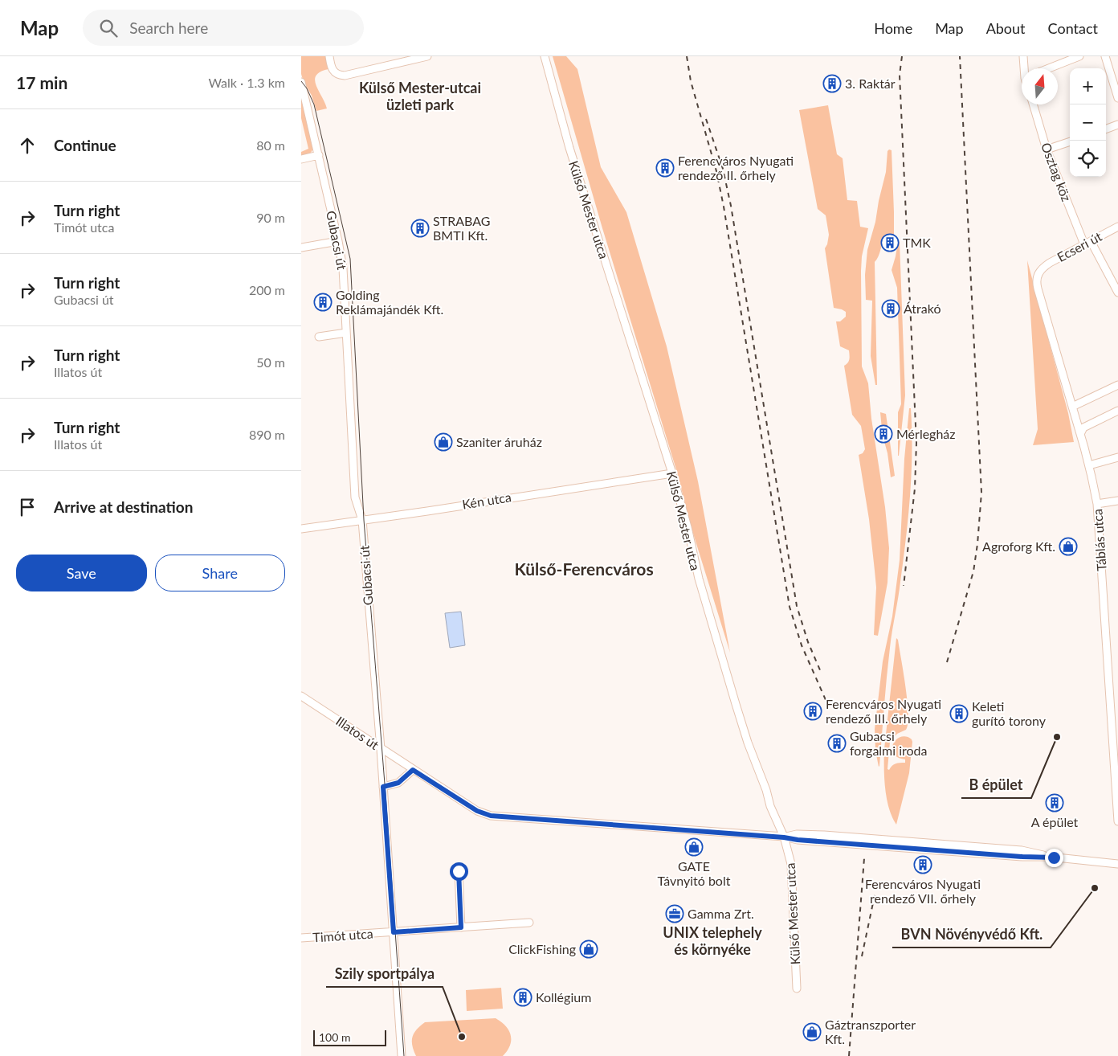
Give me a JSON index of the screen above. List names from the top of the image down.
{
  "streets": {
    "street": [
      "Osztag köz",
      "Külső Mester utca",
      "Gubacsi út",
      "Ecseri út",
      "Kén utca",
      "Táblás utca",
      "Illatos út",
      "Timót utca"
    ]
  },
  "crossings": [
    ["Osztag köz", "Ecseri út"],
    ["Külső Mester utca", "Kén utca"],
    ["Külső Mester utca", "Illatos út"],
    ["Gubacsi út", "Kén utca"],
    ["Gubacsi út", "Illatos út"],
    ["Gubacsi út", "Timót utca"],
    ["Ecseri út", "Táblás utca"]
  ],
  "districts": ["Külső Mester-utcai üzleti park", "Külső-Ferencváros", "UNIX telephely és környéke"],
  "places": {
    "building": [
      "3. Raktár",
      "Ferencváros Nyugati rendező II. őrhely",
      "STRABAG BMTI Kft.",
      "TMK",
      "Golding Reklámajándék Kft.",
      "Átrakó",
      "Mérlegház",
      "Ferencváros Nyugati rendező III. őrhely",
      "Keleti gurító torony",
      "Gubacsi forgalmi iroda",
      "A épület",
      "Ferencváros Nyugati rendező VII. őrhely",
      "Kollégium"
    ],
    "shop": [
      "Szaniter áruház",
      "Agroforg Kft.",
      "GATE Távnyitó bolt",
      "ClickFishing",
      "Gáztranszporter Kft."
    ],
    "other": ["B épület", "BVN Növényvédő Kft.", "Szily sportpálya"],
    "office": ["Gamma Zrt."]
  },
  "scale_bar": "100 m",
  "north": "top",
  "page": {
    "header": "Map",
    "search": "Search here",
    "nav": [
      "Home",
      "Map",
      "About",
      "Contact"
    ],
    "heading": ["17 min", "Walk · 1.3 km"],
    "map_buttons": ["+", "−"],
    "list": [
      ["Continue", "80 m"],
      ["Turn right", "Timót utca", "90 m"],
      ["Turn right", "Gubacsi út", "200 m"],
      ["Turn right", "Illatos út", "50 m"],
      ["Turn right", "Illatos út", "890 m"],
      "Arrive at destination"
    ],
    "buttons": ["Save", "Share"],
    "scale": "100 m"
  }
}
